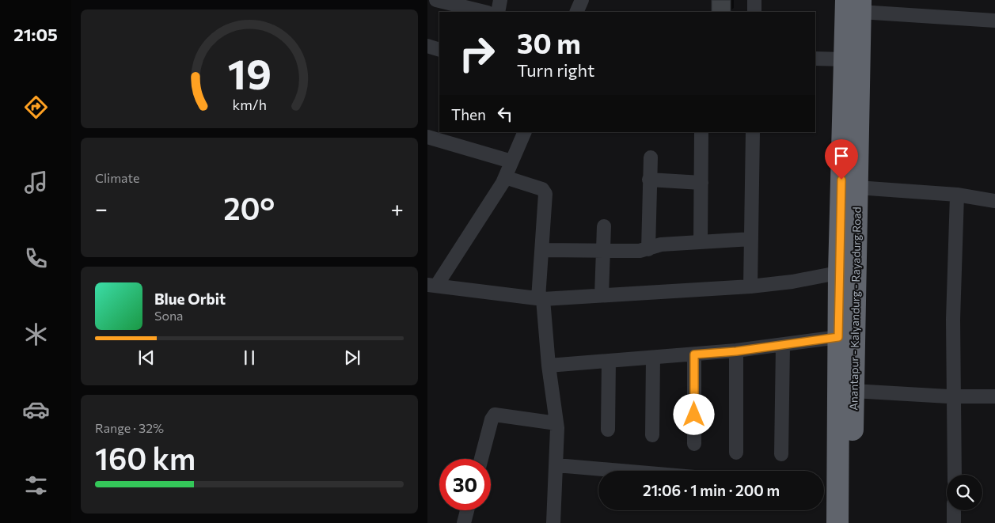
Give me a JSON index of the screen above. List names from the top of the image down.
{
  "streets": {
    "highway": ["Anantapur - Kalyandurg - Rayadurg Road"]
  },
  "page": {
    "tabs": "21:05",
    "turn": ["30 m", "Turn right"],
    "then": "Then",
    "tile": [
      "Climate",
      ["Range · 32%", "160 km"]
    ],
    "heat": ["−", "20°", "+"],
    "song": ["Blue Orbit", "Sona"],
    "limit": "30",
    "trip": "21:06 · 1 min · 200 m",
    "gauge": ["19", "km/h"]
  }
}
